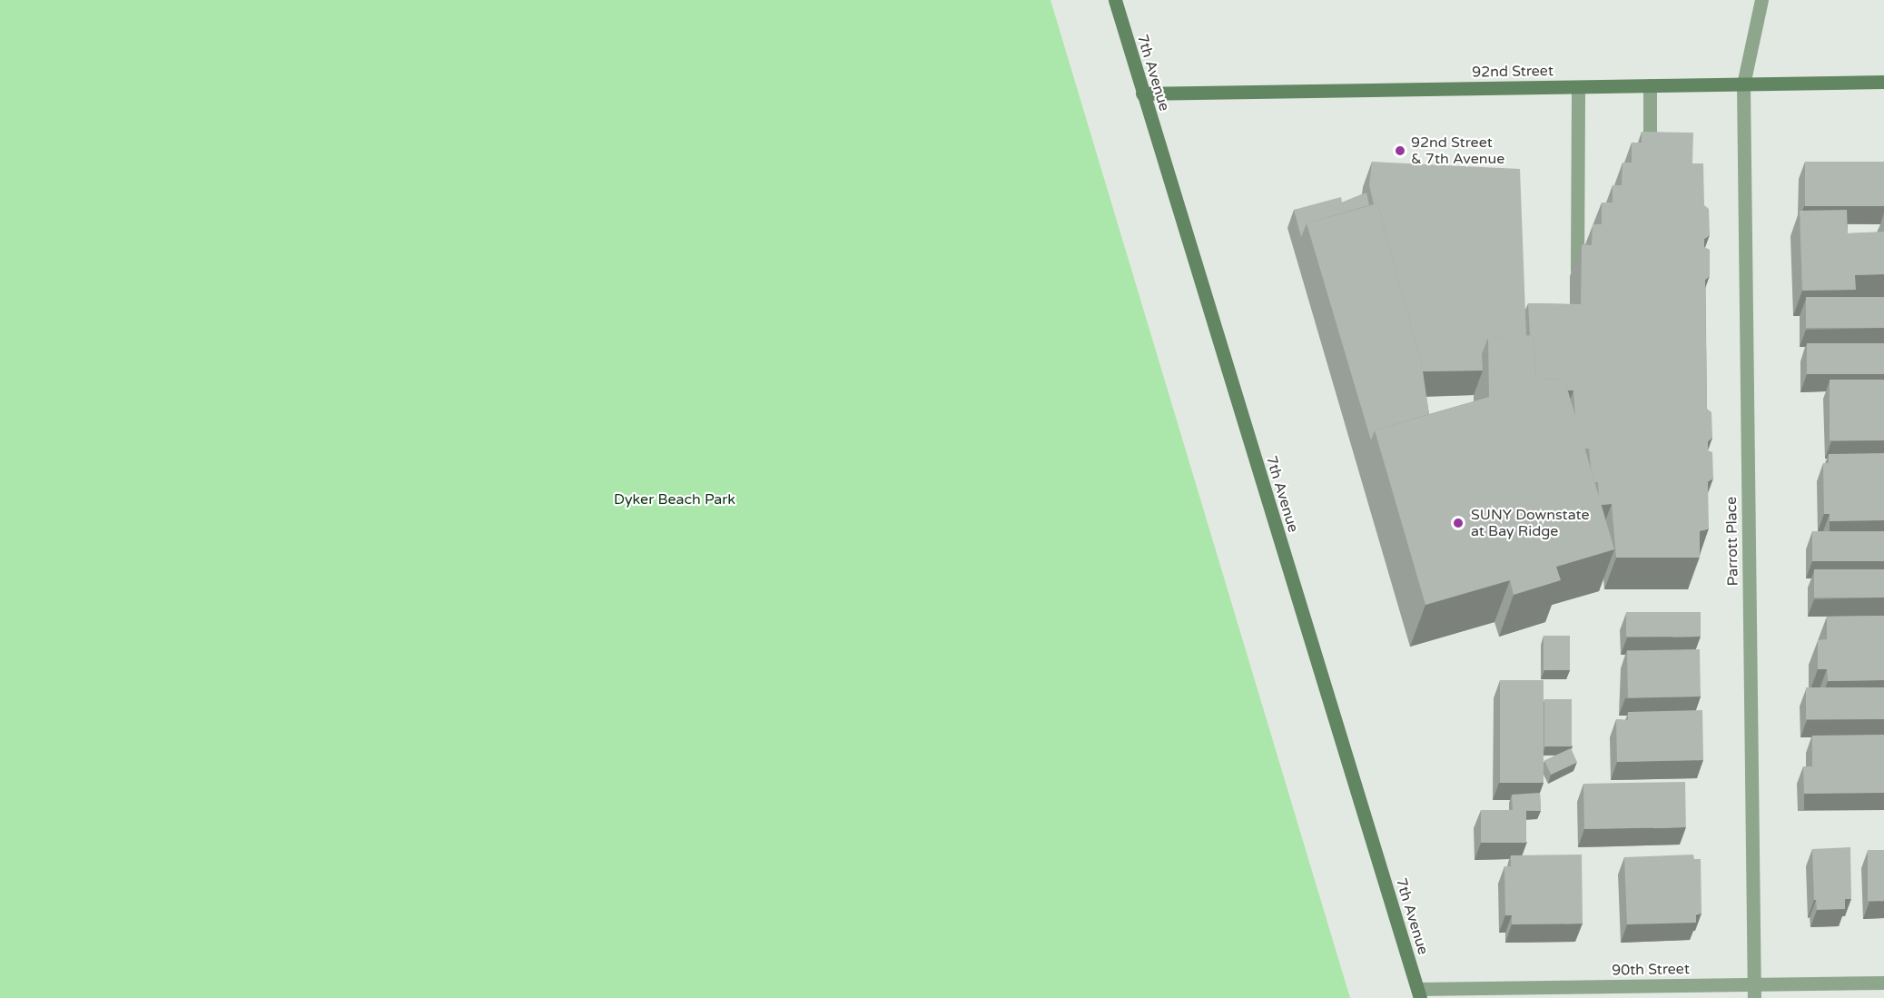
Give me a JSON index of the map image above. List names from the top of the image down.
{
  "streets": {
    "main road": ["92nd Street", "7th Avenue"],
    "street": ["Parrott Place", "90th Street"]
  },
  "crossings": [
    ["92nd Street", "7th Avenue"],
    ["92nd Street", "Parrott Place"],
    ["7th Avenue", "90th Street"],
    ["Parrott Place", "90th Street"]
  ],
  "parks": ["Dyker Beach Park"],
  "places": ["92nd Street & 7th Avenue", "SUNY Downstate at Bay Ridge"]
}
